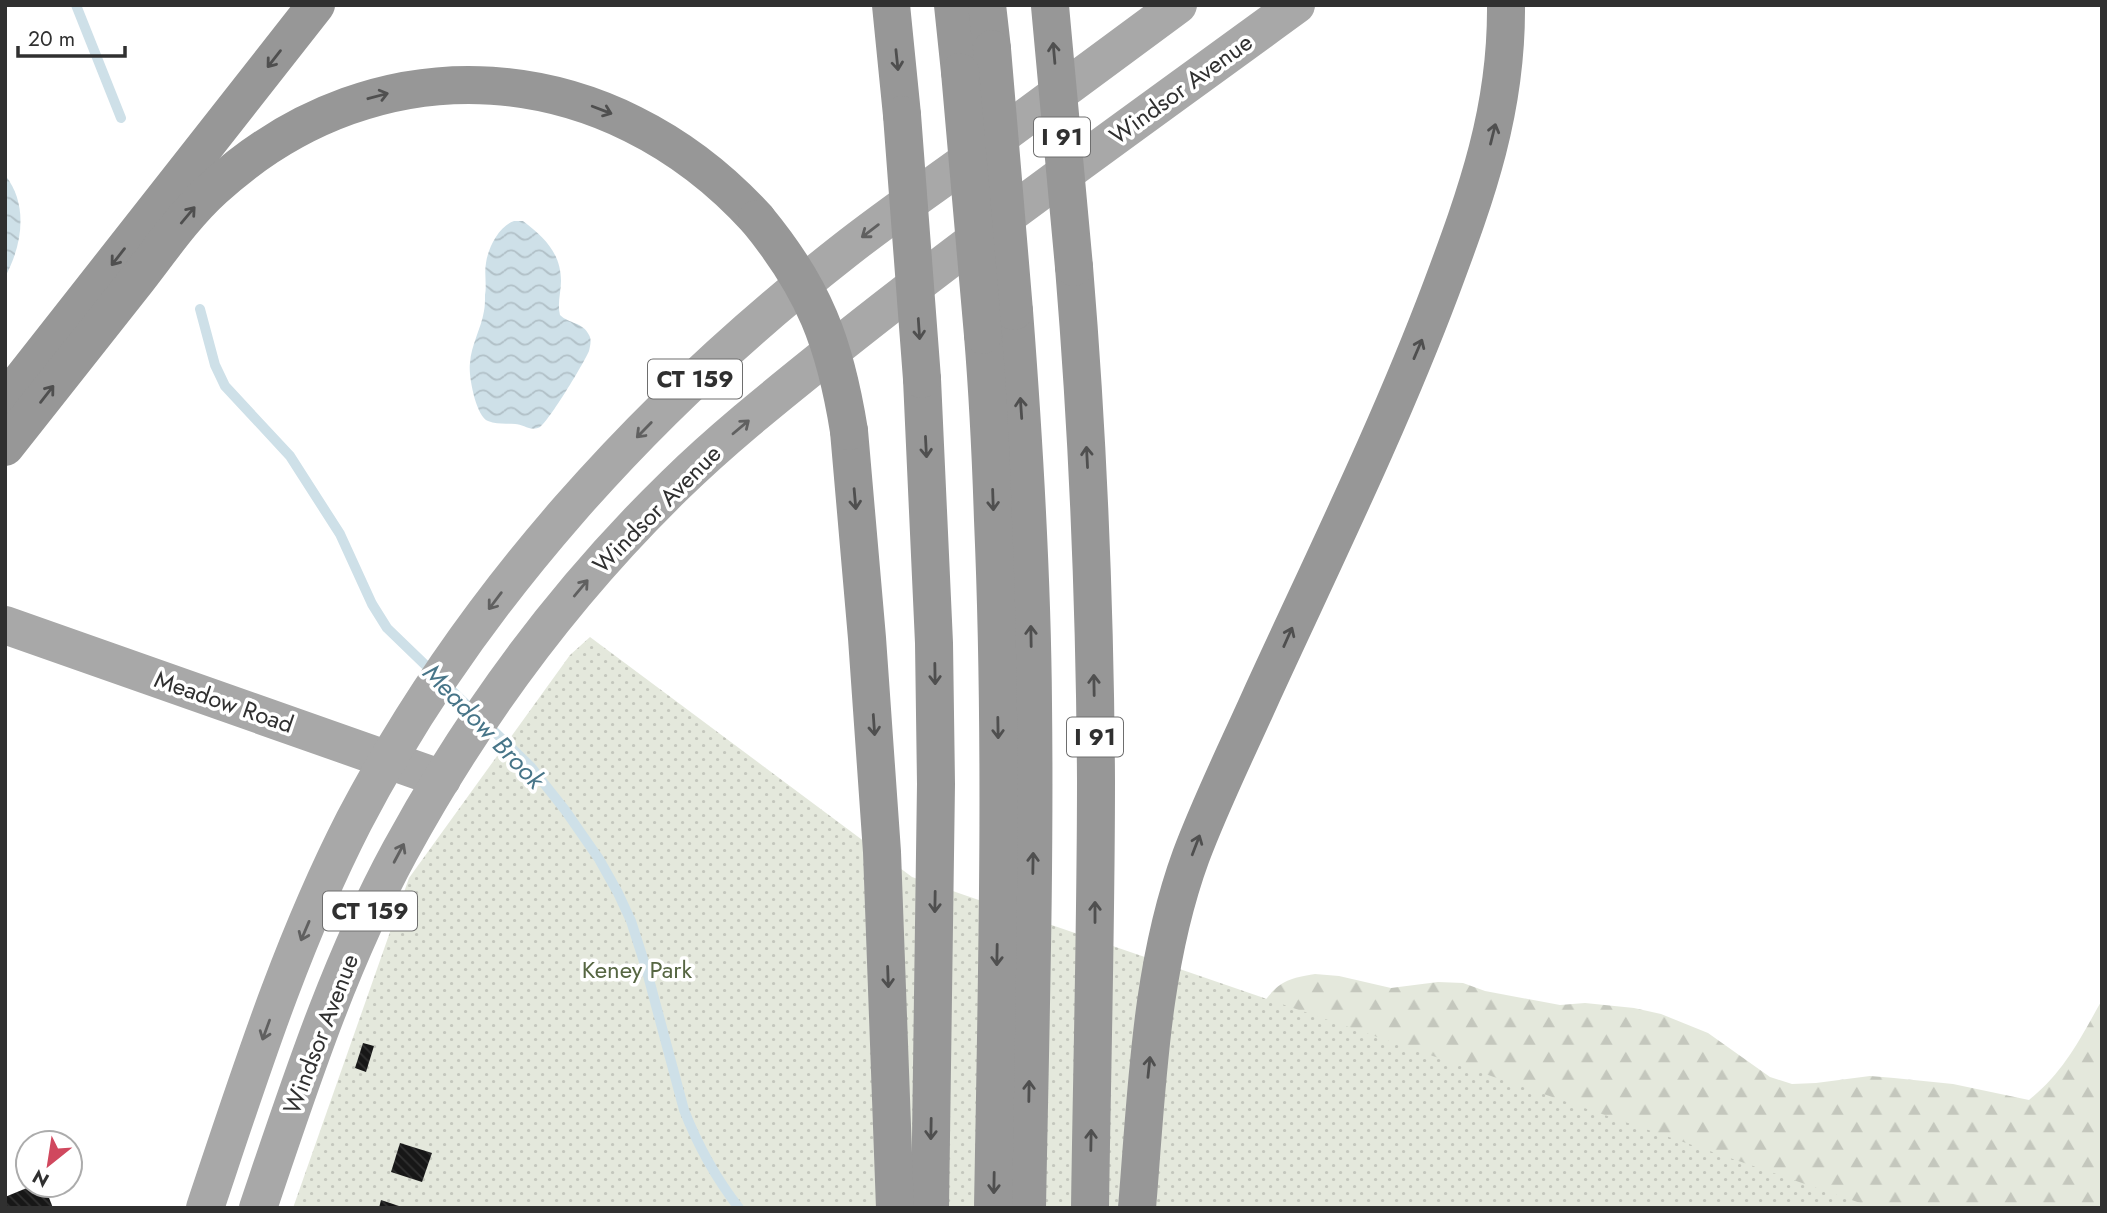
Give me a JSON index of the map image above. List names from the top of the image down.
{
  "streets": {
    "highway": ["I 91"],
    "main road": ["Windsor Avenue", "CT 159", "Meadow Road"]
  },
  "crossings": [
    ["Windsor Avenue", "Meadow Road"]
  ],
  "water": ["Meadow Brook"],
  "parks": ["Keney Park"],
  "scale_bar": "20 m",
  "north": "bottom left"
}
